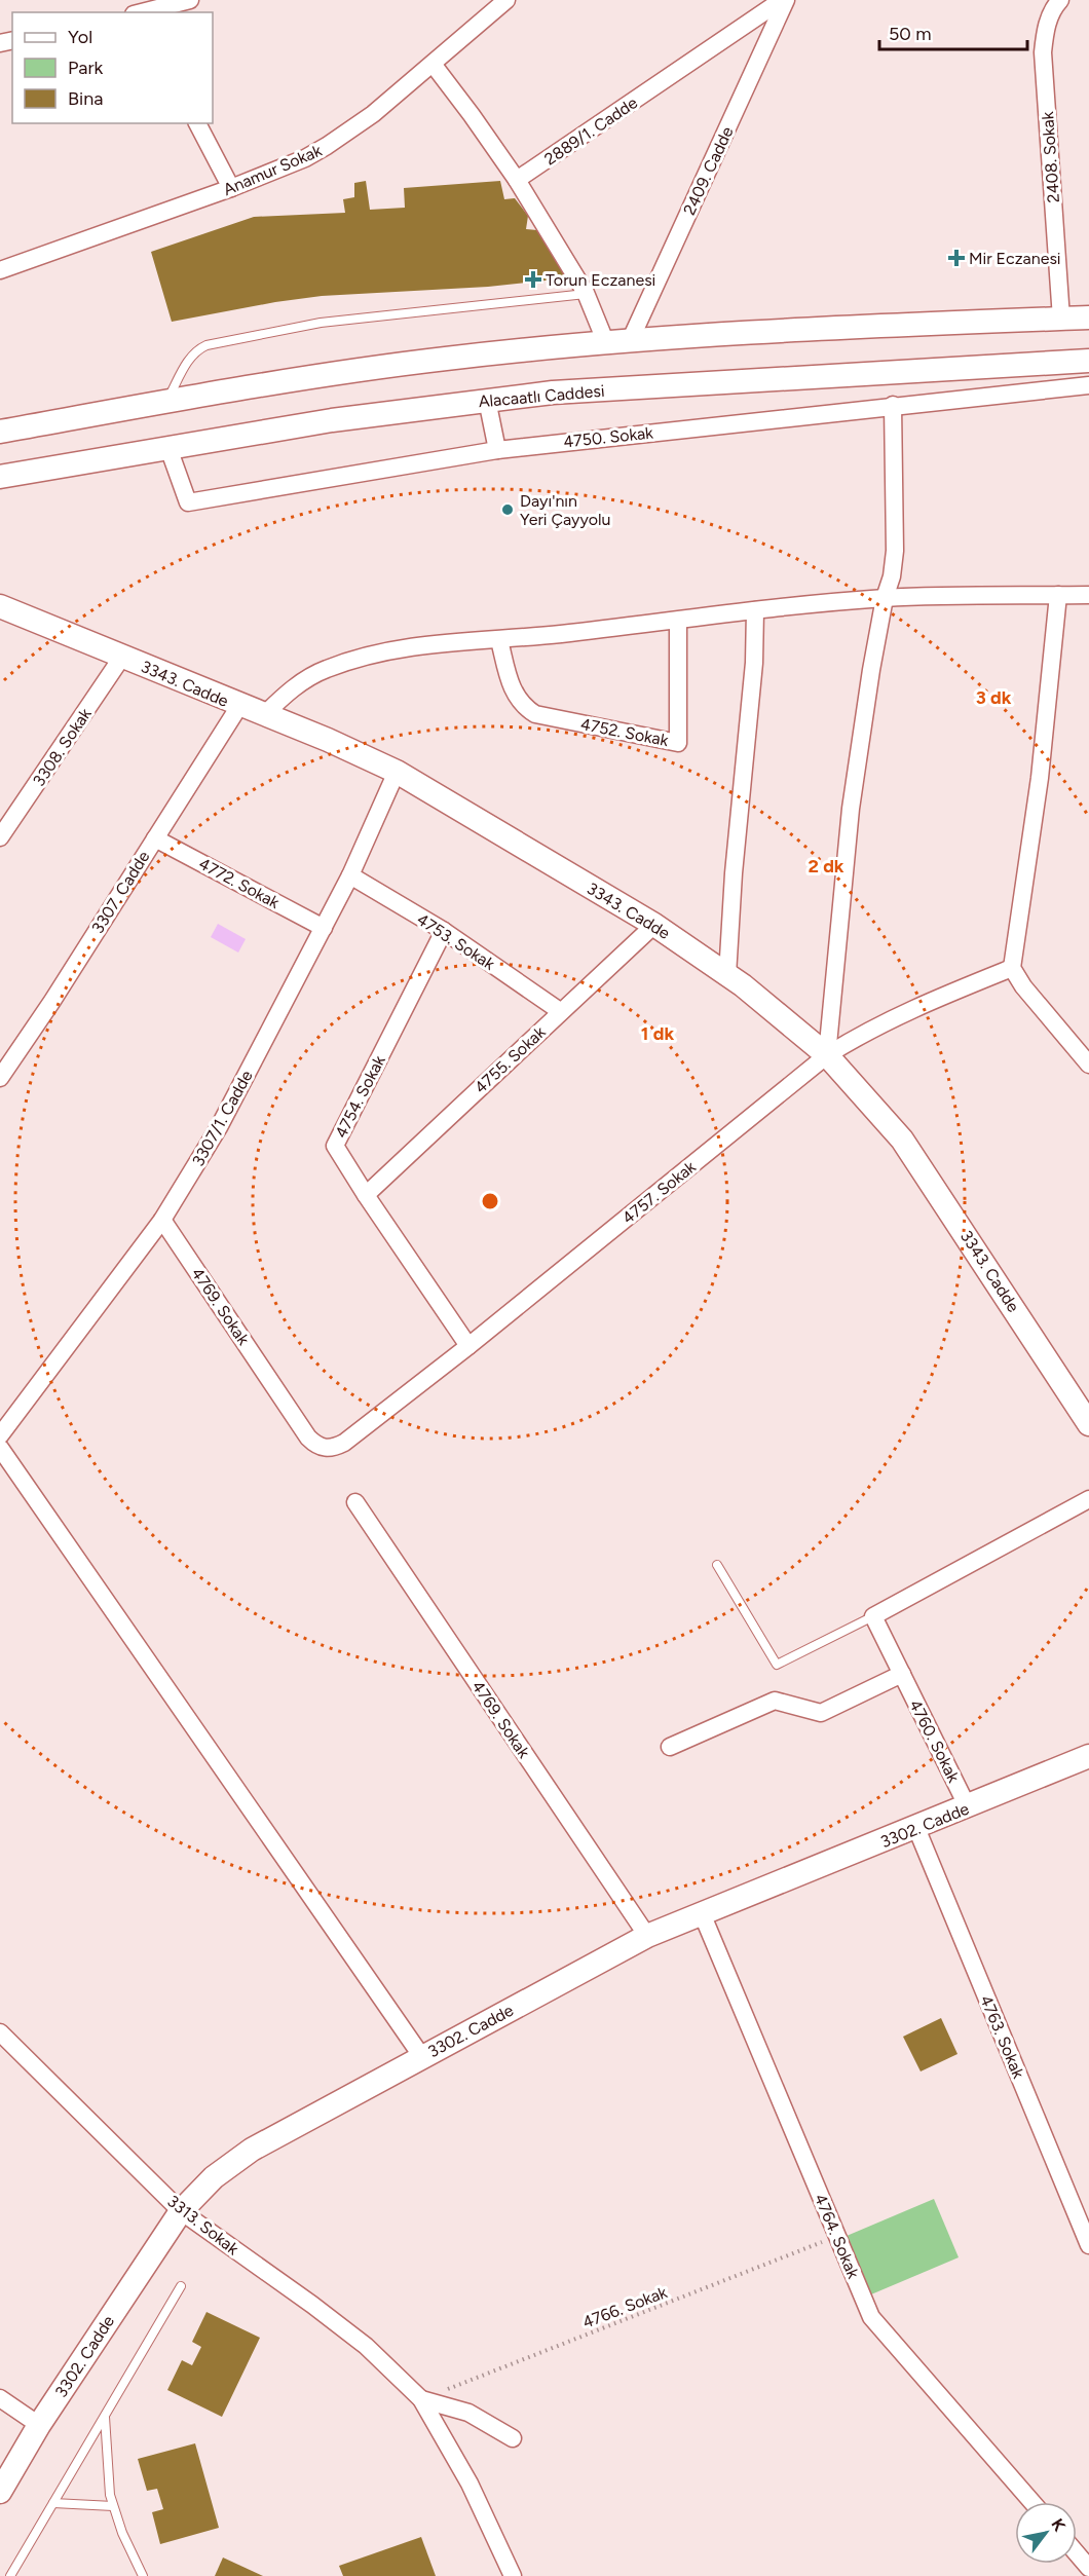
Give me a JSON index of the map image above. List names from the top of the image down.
{
  "streets": {
    "street": [
      "2889/1. Cadde",
      "2408. Sokak",
      "Anamur Sokak",
      "2409. Cadde",
      "Alacaatlı Caddesi",
      "4750. Sokak",
      "3343. Cadde",
      "4752. Sokak",
      "3308. Sokak",
      "4772. Sokak",
      "3307. Cadde",
      "4753. Sokak",
      "4755. Sokak",
      "4754. Sokak",
      "3307/1. Cadde",
      "4757. Sokak",
      "4769. Sokak",
      "4760. Sokak",
      "3302. Cadde",
      "4763. Sokak",
      "3313. Sokak",
      "4764. Sokak"
    ],
    "path": ["4766. Sokak"]
  },
  "crossings": [
    ["2889/1. Cadde", "2409. Cadde"],
    ["Alacaatlı Caddesi", "4750. Sokak"],
    ["3343. Cadde", "3308. Sokak"],
    ["3343. Cadde", "3307. Cadde"],
    ["3343. Cadde", "4755. Sokak"],
    ["3343. Cadde", "3307/1. Cadde"],
    ["3343. Cadde", "4757. Sokak"],
    ["4772. Sokak", "3307. Cadde"],
    ["4772. Sokak", "3307/1. Cadde"],
    ["4753. Sokak", "4755. Sokak"],
    ["4753. Sokak", "4754. Sokak"],
    ["4753. Sokak", "3307/1. Cadde"],
    ["4755. Sokak", "4754. Sokak"],
    ["4754. Sokak", "4757. Sokak"],
    ["3307/1. Cadde", "4769. Sokak"],
    ["4757. Sokak", "4769. Sokak"],
    ["4769. Sokak", "3302. Cadde"],
    ["4760. Sokak", "3302. Cadde"],
    ["3302. Cadde", "4763. Sokak"],
    ["3302. Cadde", "3313. Sokak"],
    ["3302. Cadde", "4764. Sokak"],
    ["3313. Sokak", "4766. Sokak"],
    ["4764. Sokak", "4766. Sokak"]
  ],
  "places": {
    "health": ["Mir Eczanesi", "Torun Eczanesi"],
    "other": ["Dayı'nın Yeri Çayyolu"]
  },
  "legend": ["Yol", "Park", "Bina"],
  "scale_bar": "50 m",
  "north": "top right",
  "rings": ["3 dk", "2 dk", "1 dk"]
}
